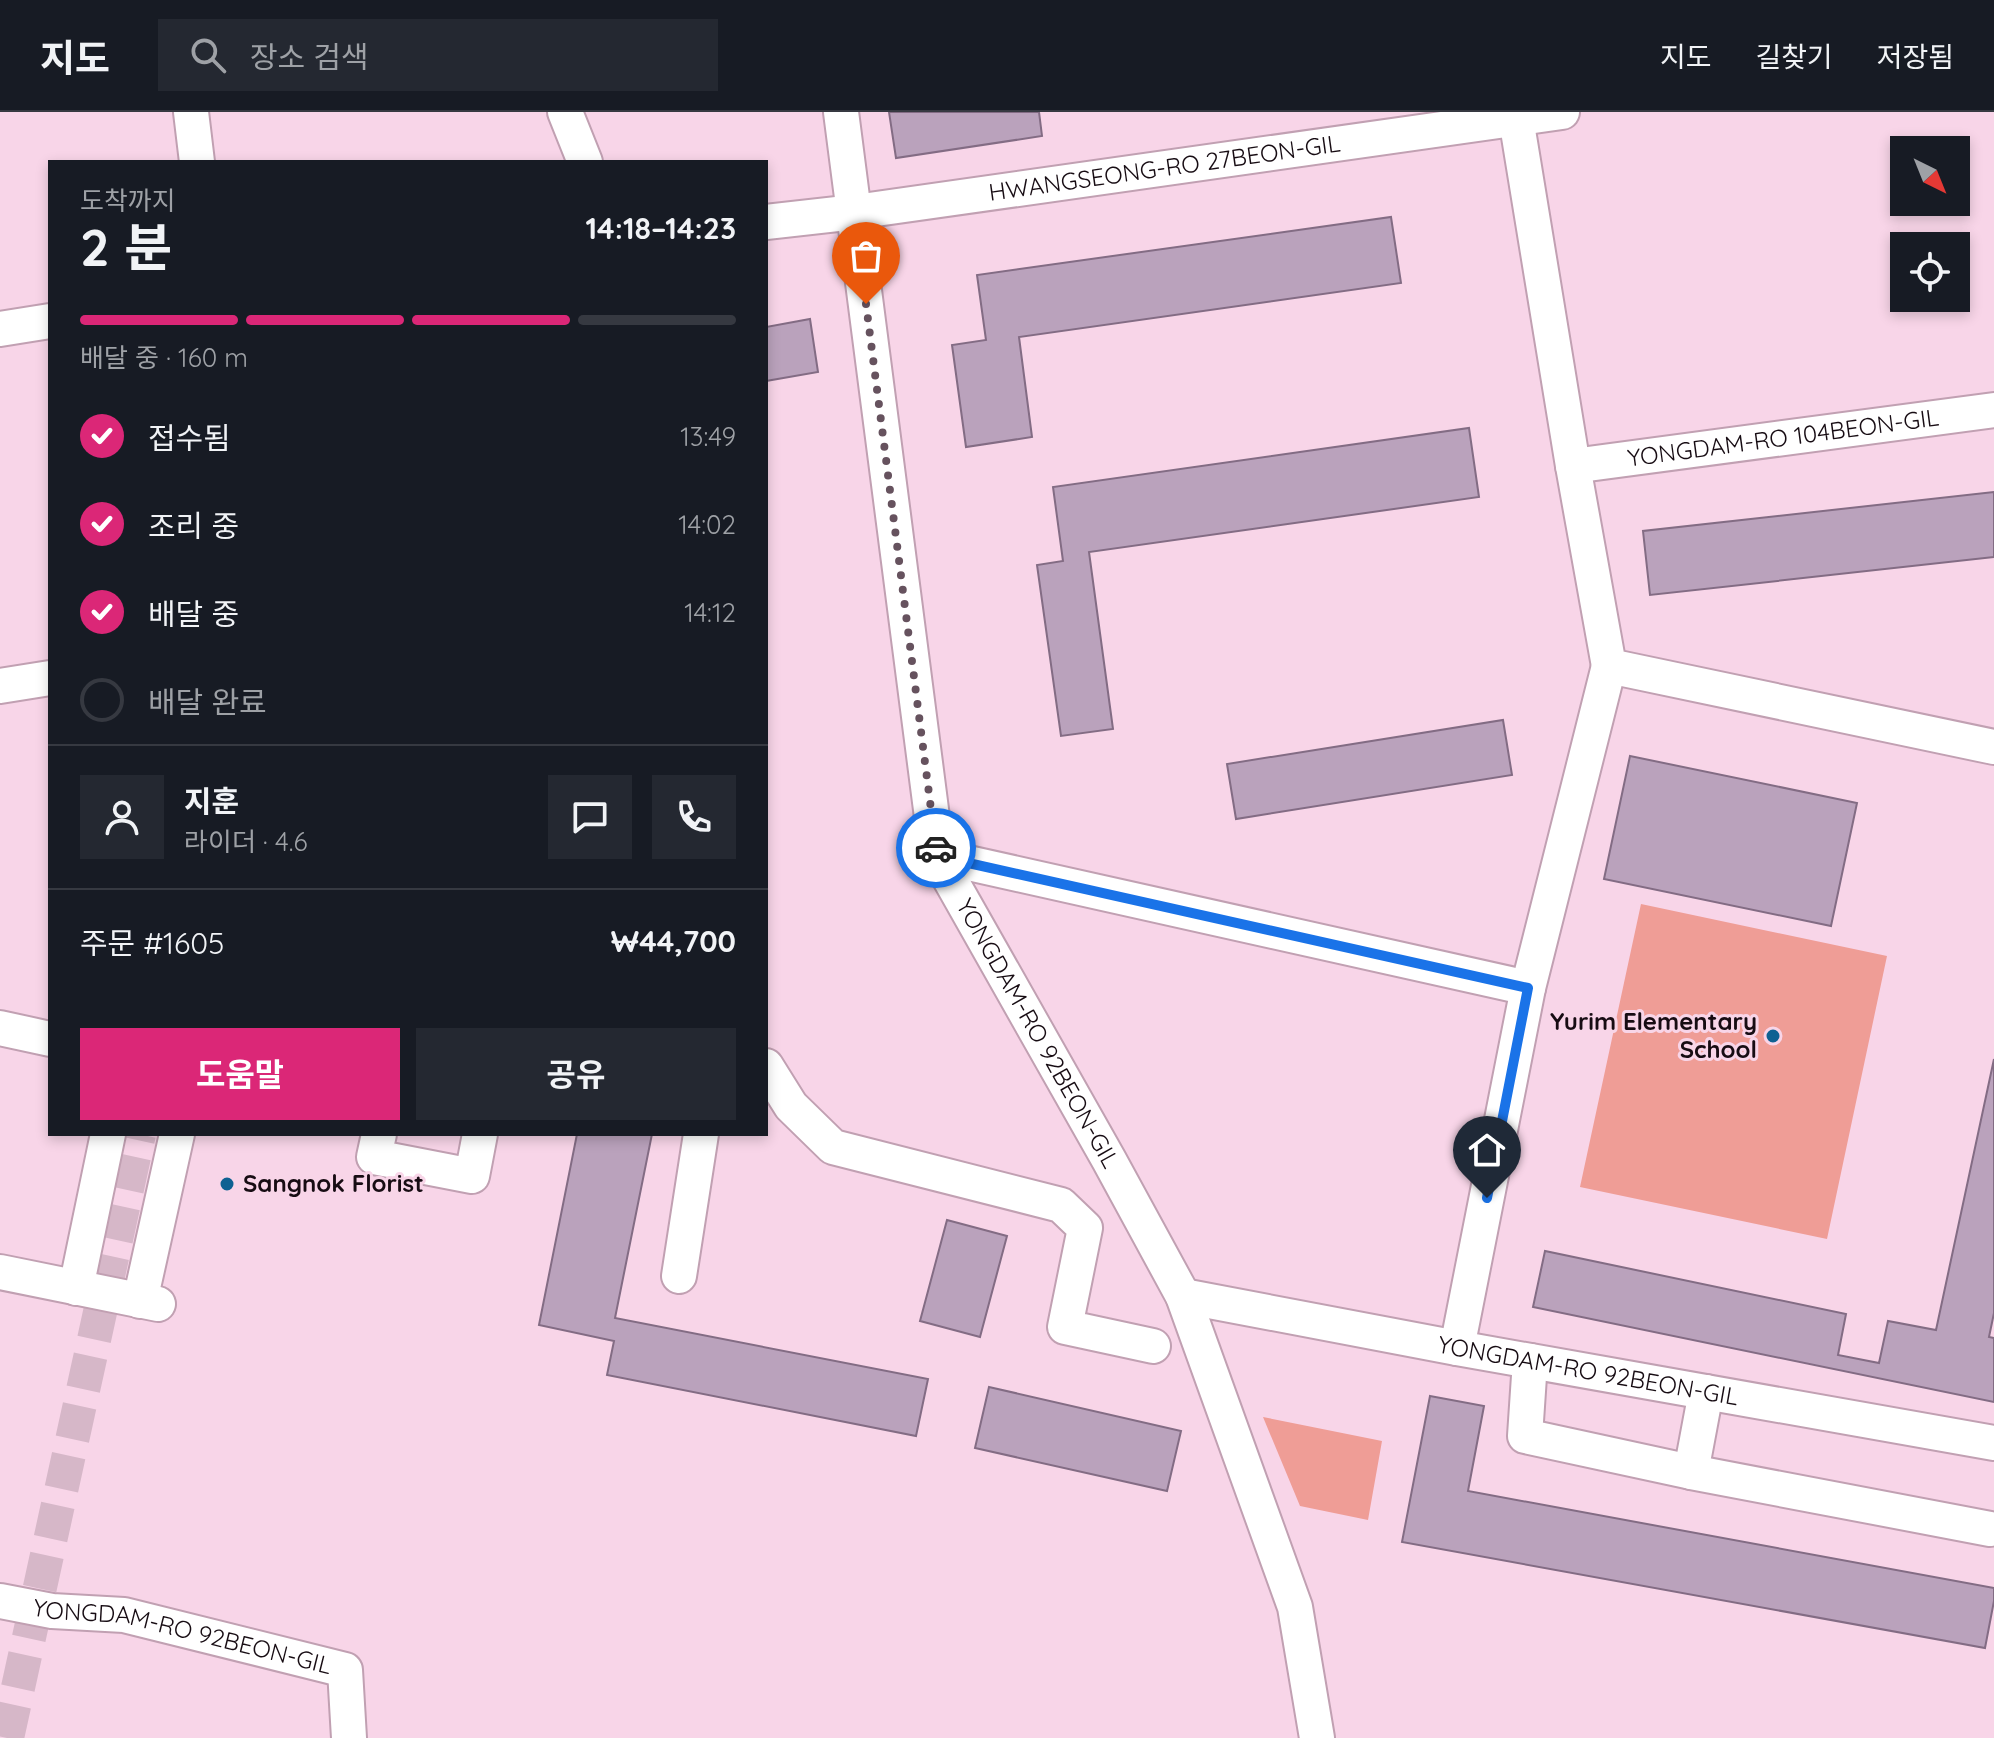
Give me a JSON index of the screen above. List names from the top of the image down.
{
  "streets": {
    "street": ["HWANGSEONG-RO 27BEON-GIL", "YONGDAM-RO 104BEON-GIL", "YONGDAM-RO 92BEON-GIL"]
  },
  "crossings": [
    ["HWANGSEONG-RO 27BEON-GIL", "YONGDAM-RO 92BEON-GIL"]
  ],
  "places": ["Yurim Elementary School", "Sangnok Florist"],
  "north": "bottom right",
  "page": {
    "header": "지도",
    "search": "장소 검색",
    "nav": ["지도", "길찾기", "저장됨"],
    "heading": ["2 분", "도착까지", "14:18–14:23"],
    "panel": [
      "지훈",
      "라이더 · 4.6",
      "주문 #1605",
      "₩44,700"
    ],
    "bar": "배달 중 · 160 m",
    "list": [
      ["접수됨", "13:49"],
      ["조리 중", "14:02"],
      ["배달 중", "14:12"],
      "배달 완료"
    ],
    "buttons": ["도움말", "공유"]
  }
}
